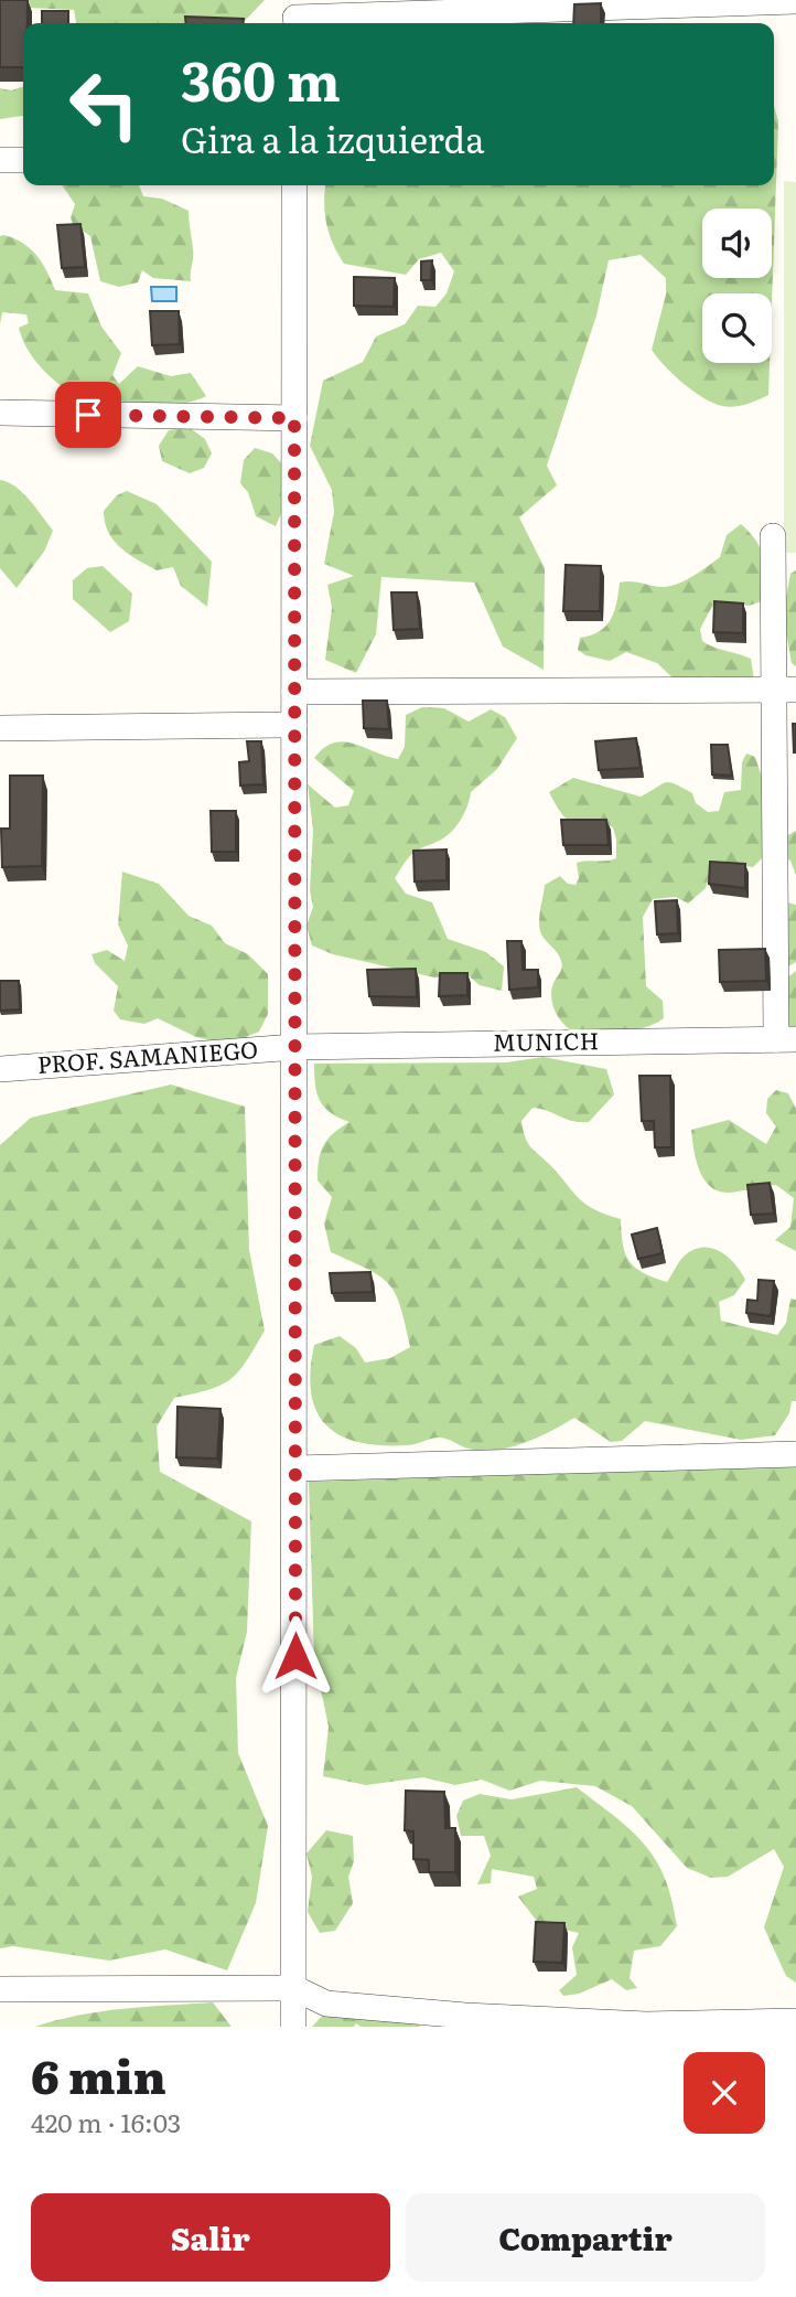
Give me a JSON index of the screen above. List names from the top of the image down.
{
  "streets": {
    "street": ["MUNICH", "PROF. SAMANIEGO"]
  },
  "crossings": [
    ["MUNICH", "PROF. SAMANIEGO"]
  ],
  "page": {
    "turn": ["360 m", "Gira a la izquierda"],
    "heading": ["6 min", "420 m · 16:03"],
    "buttons": ["Salir", "Compartir"]
  }
}
